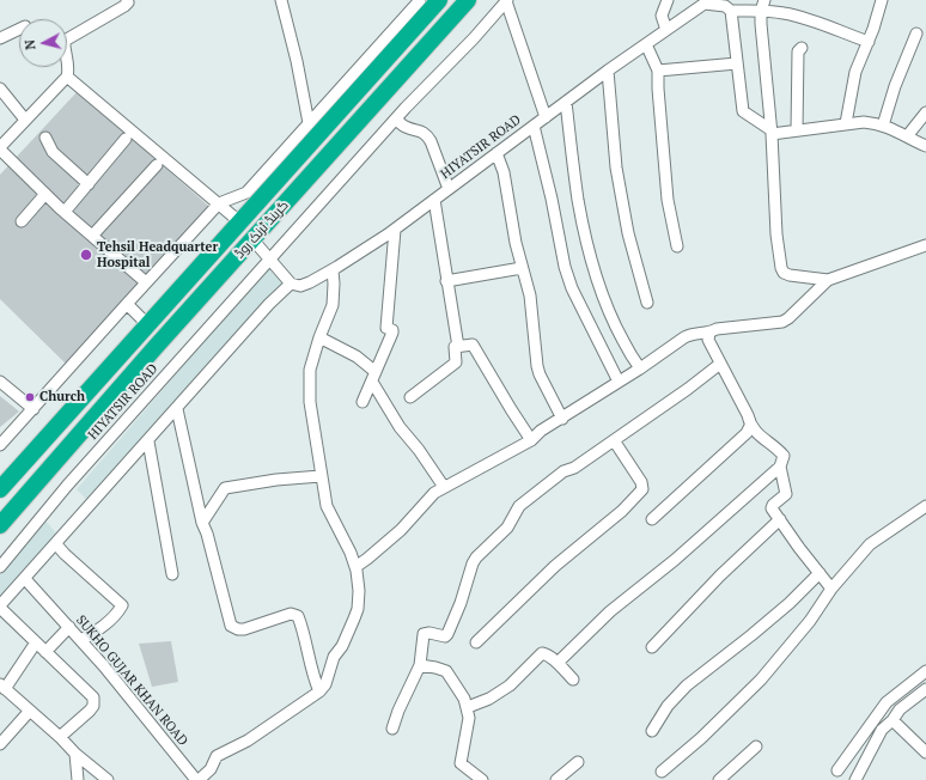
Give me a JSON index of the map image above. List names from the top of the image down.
{
  "streets": {
    "highway": ["گرینڈ ٹرنک روڈ"],
    "street": ["HIYATSIR ROAD", "SUKHO GUJAR KHAN ROAD"]
  },
  "places": ["Tehsil Headquarter Hospital", "Church"],
  "north": "left"
}
